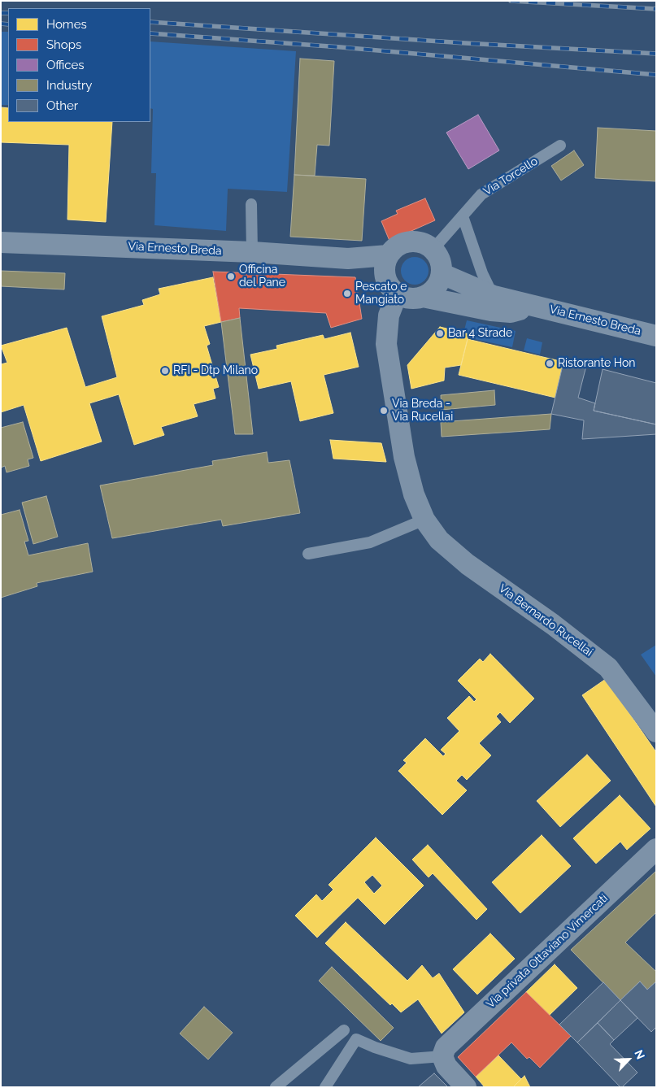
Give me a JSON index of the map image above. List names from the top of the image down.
{
  "streets": {
    "street": ["Via Ernesto Breda", "Via Bernardo Rucellai", "Via privata Ottaviano Vimercati"],
    "lane": ["Via Torcello"]
  },
  "crossings": [
    ["Via Torcello", "Via Ernesto Breda"],
    ["Via Torcello", "Via Bernardo Rucellai"],
    ["Via Ernesto Breda", "Via Bernardo Rucellai"]
  ],
  "places": [
    "Officina del Pane",
    "Pescato e Mangiato",
    "Bar 4 Strade",
    "Ristorante Hon",
    "RFI - Dtp Milano",
    "Via Breda - Via Rucellai"
  ],
  "legend": [
    "Homes",
    "Shops",
    "Offices",
    "Industry",
    "Other"
  ],
  "north": "top right"
}
